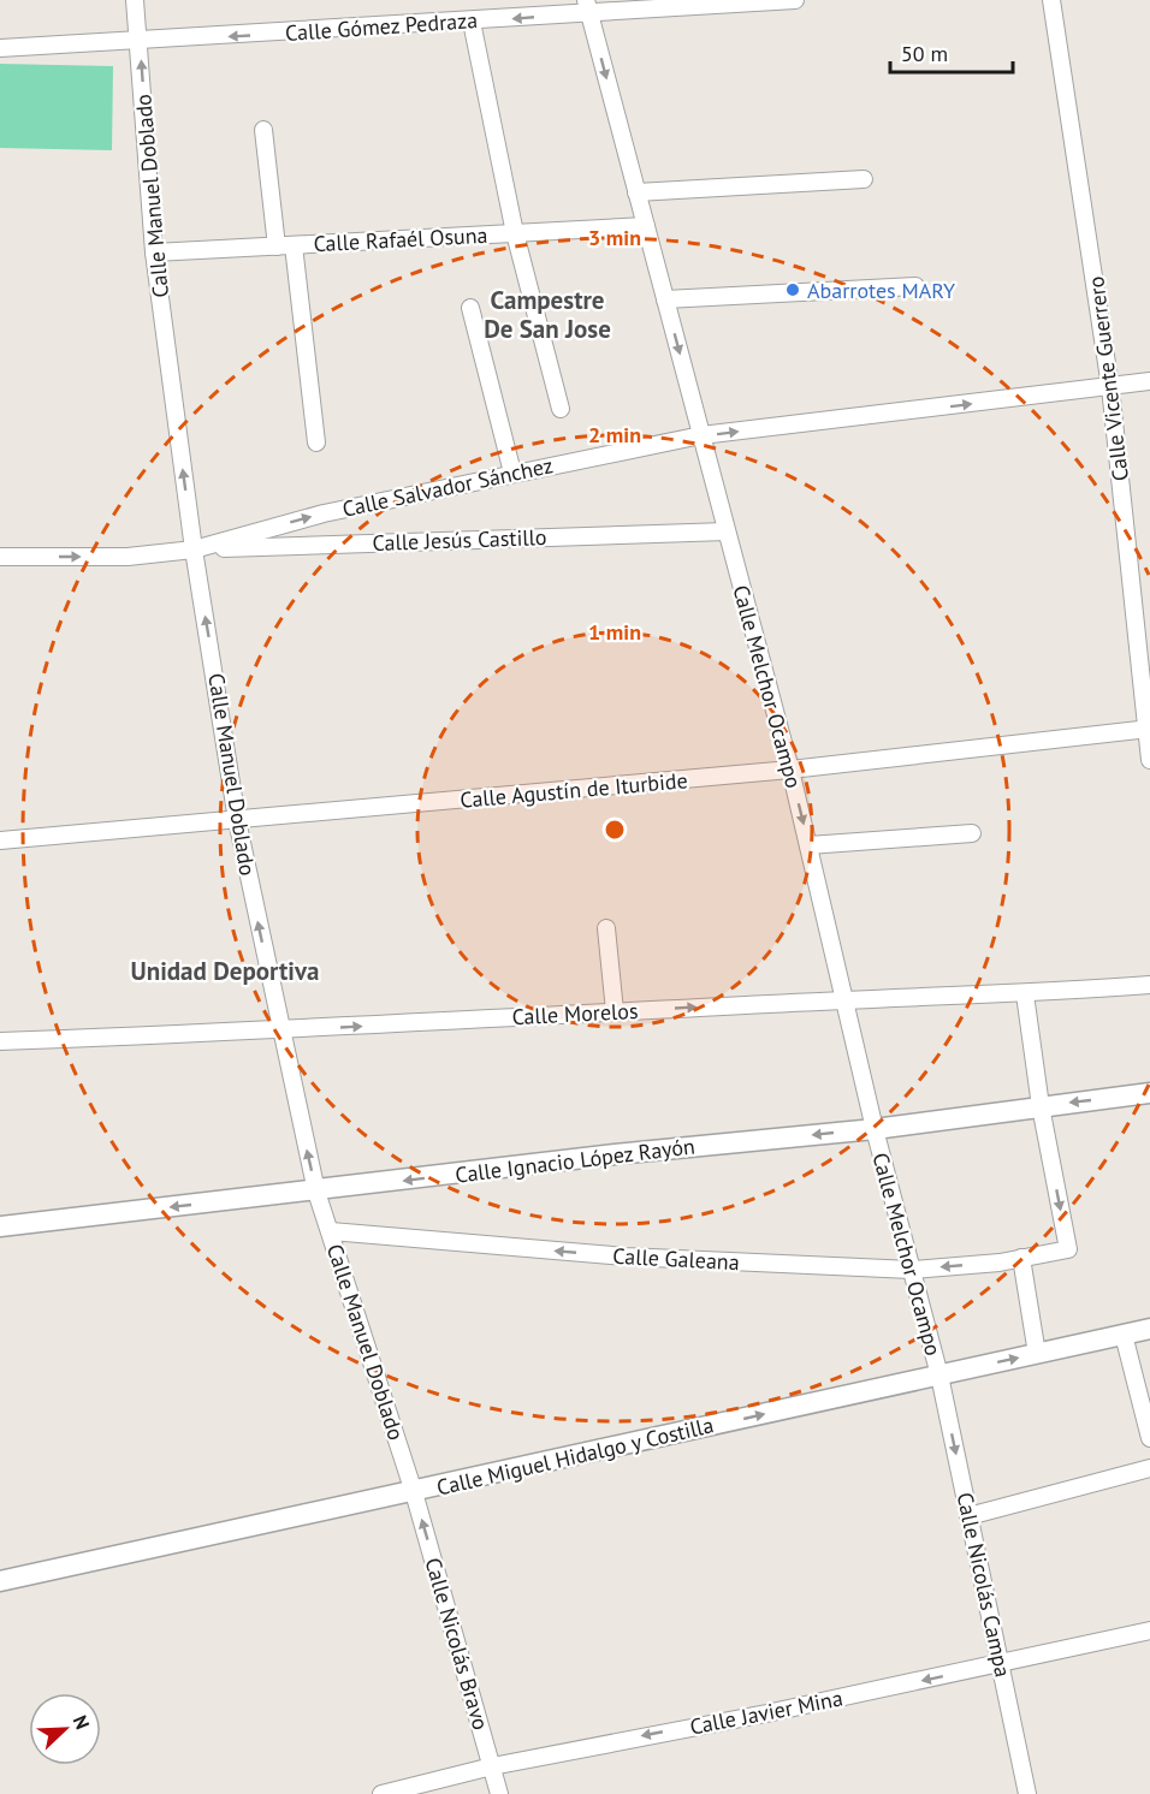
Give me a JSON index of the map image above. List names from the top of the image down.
{
  "streets": {
    "street": [
      "Calle Gómez Pedraza",
      "Calle Manuel Doblado",
      "Calle Rafaél Osuna",
      "Calle Vicente Guerrero",
      "Calle Salvador Sánchez",
      "Calle Jesús Castillo",
      "Calle Melchor Ocampo",
      "Calle Agustín de Iturbide",
      "Calle Morelos",
      "Calle Ignacio López Rayón",
      "Calle Galeana",
      "Calle Miguel Hidalgo y Costilla",
      "Calle Nicolás Campa",
      "Calle Nicolás Bravo",
      "Calle Javier Mina"
    ]
  },
  "crossings": [
    ["Calle Gómez Pedraza", "Calle Manuel Doblado"],
    ["Calle Gómez Pedraza", "Calle Melchor Ocampo"],
    ["Calle Manuel Doblado", "Calle Rafaél Osuna"],
    ["Calle Manuel Doblado", "Calle Salvador Sánchez"],
    ["Calle Manuel Doblado", "Calle Jesús Castillo"],
    ["Calle Manuel Doblado", "Calle Agustín de Iturbide"],
    ["Calle Manuel Doblado", "Calle Morelos"],
    ["Calle Manuel Doblado", "Calle Ignacio López Rayón"],
    ["Calle Manuel Doblado", "Calle Galeana"],
    ["Calle Manuel Doblado", "Calle Miguel Hidalgo y Costilla"],
    ["Calle Manuel Doblado", "Calle Nicolás Bravo"],
    ["Calle Rafaél Osuna", "Calle Melchor Ocampo"],
    ["Calle Vicente Guerrero", "Calle Salvador Sánchez"],
    ["Calle Vicente Guerrero", "Calle Agustín de Iturbide"],
    ["Calle Salvador Sánchez", "Calle Jesús Castillo"],
    ["Calle Salvador Sánchez", "Calle Melchor Ocampo"],
    ["Calle Jesús Castillo", "Calle Melchor Ocampo"],
    ["Calle Melchor Ocampo", "Calle Agustín de Iturbide"],
    ["Calle Melchor Ocampo", "Calle Morelos"],
    ["Calle Melchor Ocampo", "Calle Ignacio López Rayón"],
    ["Calle Melchor Ocampo", "Calle Galeana"],
    ["Calle Melchor Ocampo", "Calle Miguel Hidalgo y Costilla"],
    ["Calle Melchor Ocampo", "Calle Nicolás Campa"],
    ["Calle Ignacio López Rayón", "Calle Galeana"],
    ["Calle Miguel Hidalgo y Costilla", "Calle Nicolás Campa"],
    ["Calle Miguel Hidalgo y Costilla", "Calle Nicolás Bravo"],
    ["Calle Nicolás Campa", "Calle Javier Mina"],
    ["Calle Nicolás Bravo", "Calle Javier Mina"]
  ],
  "one_way": [
    "Calle Gómez Pedraza",
    "Calle Manuel Doblado",
    "Calle Salvador Sánchez",
    "Calle Morelos",
    "Calle Ignacio López Rayón",
    "Calle Galeana",
    "Calle Miguel Hidalgo y Costilla",
    "Calle Nicolás Bravo",
    "Calle Javier Mina"
  ],
  "districts": ["Campestre De San Jose", "Unidad Deportiva"],
  "places": ["Abarrotes MARY"],
  "scale_bar": "50 m",
  "north": "top right",
  "rings": ["3 min", "2 min", "1 min"]
}
